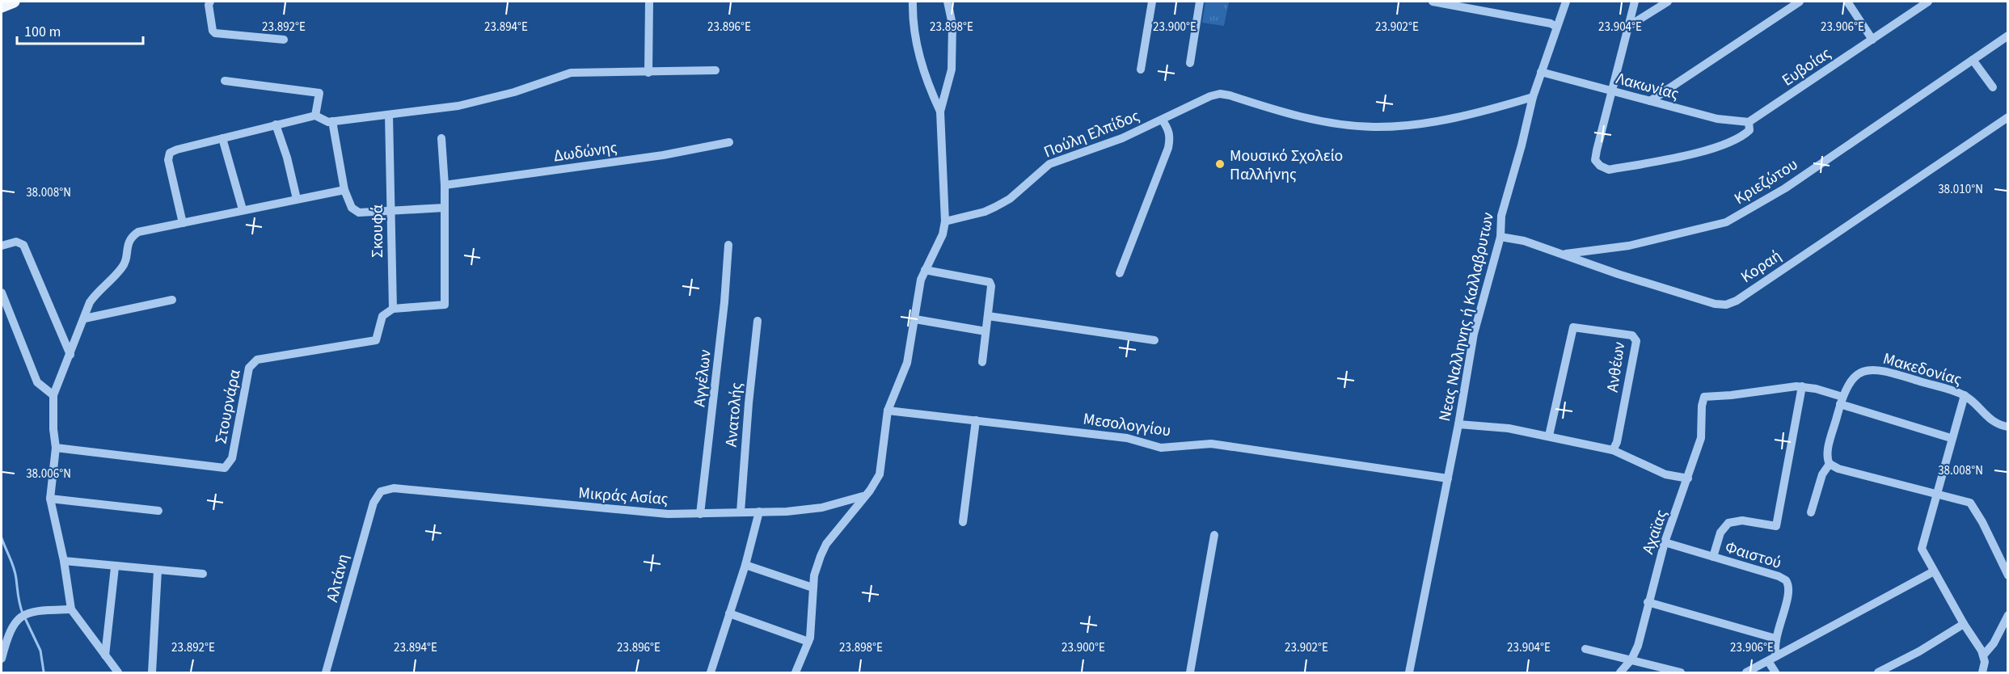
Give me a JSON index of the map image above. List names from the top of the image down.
{
  "streets": {
    "street": [
      "Ευβοίας",
      "Λακωνίας",
      "Πούλη Ελπίδος",
      "Δωδώνης",
      "Κριεζώτου",
      "Σκουφά",
      "Κοραή",
      "Νεας Nαλληνης ή Καλλαβρυτων",
      "Ανθέων",
      "Μακεδονίας",
      "Αγγέλων",
      "Στουρνάρα",
      "Ανατολής",
      "Μεσολογγίου",
      "Μικράς Ασίας",
      "Αχαϊας",
      "Φαιστού",
      "Αλτάνη"
    ]
  },
  "crossings": [
    ["Ευβοίας", "Λακωνίας"],
    ["Λακωνίας", "Νεας Nαλληνης ή Καλλαβρυτων"],
    ["Πούλη Ελπίδος", "Νεας Nαλληνης ή Καλλαβρυτων"],
    ["Κριεζώτου", "Κοραή"],
    ["Σκουφά", "Στουρνάρα"],
    ["Κοραή", "Νεας Nαλληνης ή Καλλαβρυτων"],
    ["Νεας Nαλληνης ή Καλλαβρυτων", "Μεσολογγίου"],
    ["Αγγέλων", "Μικράς Ασίας"],
    ["Ανατολής", "Μικράς Ασίας"],
    ["Μικράς Ασίας", "Αλτάνη"],
    ["Αχαϊας", "Φαιστού"]
  ],
  "places": ["Μουσικό Σχολείο Παλλήνης"],
  "scale_bar": "100 m",
  "coordinates": [
    "23.892°E",
    "23.894°E",
    "23.896°E",
    "23.898°E",
    "23.900°E",
    "23.902°E",
    "23.904°E",
    "23.906°E",
    "38.010°N",
    "38.008°N",
    "38.006°N"
  ]
}
